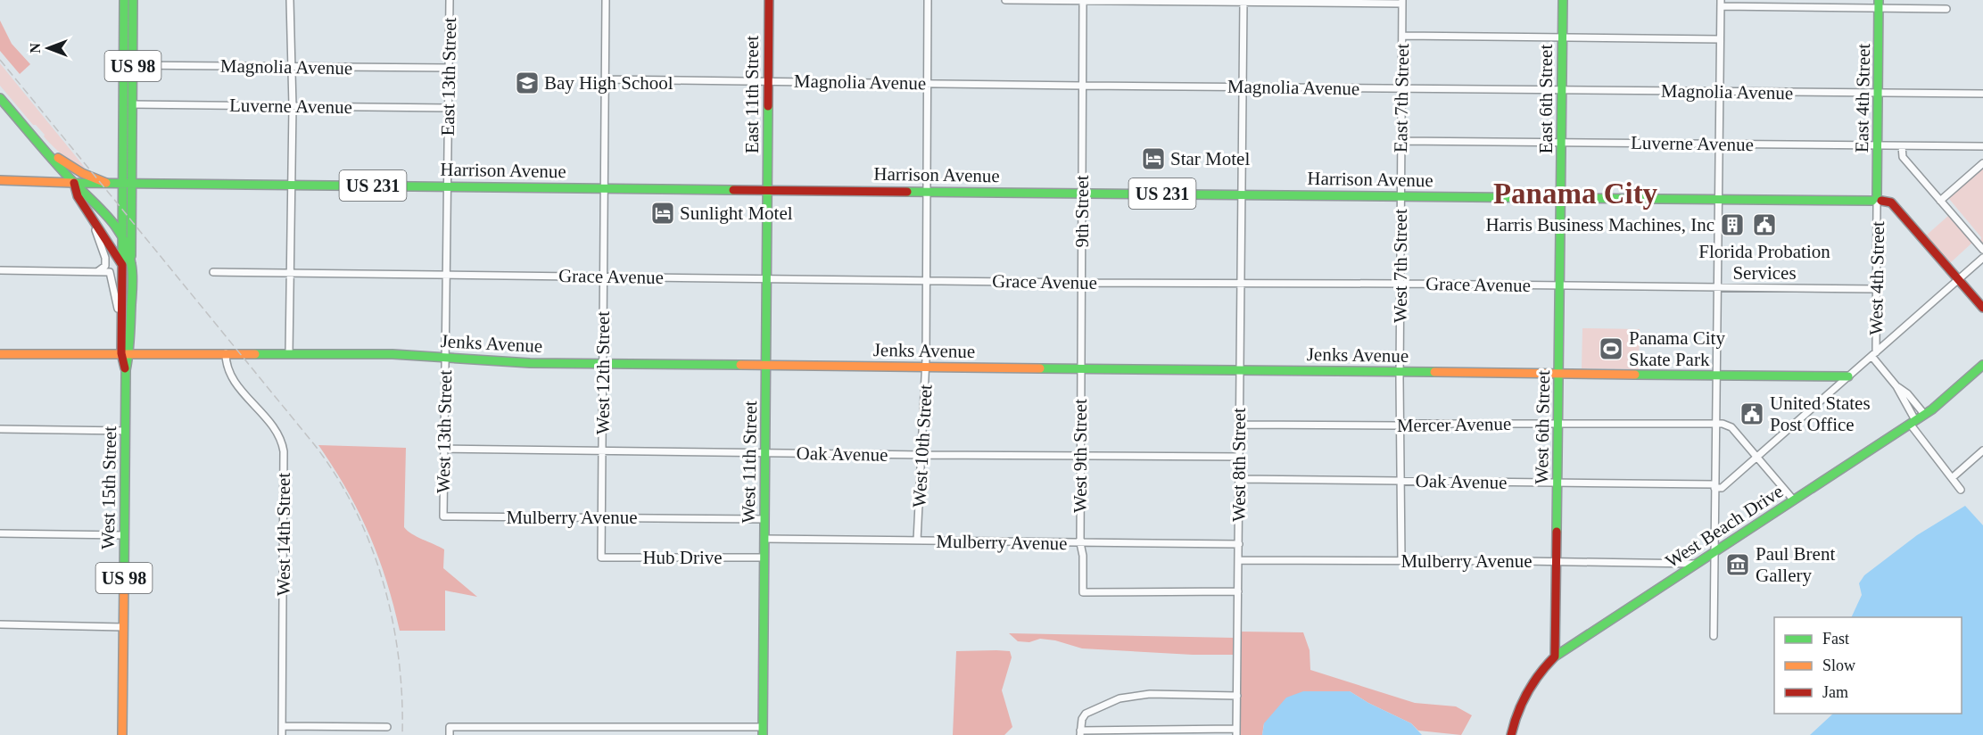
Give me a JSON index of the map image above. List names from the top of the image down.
{
  "streets": {
    "main road": [
      "US 98",
      "East 11th Street",
      "East 4th Street",
      "East 6th Street",
      "Harrison Avenue",
      "US 231",
      "Jenks Avenue",
      "West 6th Street",
      "West 11th Street",
      "West 15th Street",
      "West Beach Drive"
    ],
    "street": [
      "Magnolia Avenue",
      "East 13th Street",
      "East 7th Street",
      "Luverne Avenue",
      "9th Street",
      "West 7th Street",
      "Grace Avenue",
      "West 4th Street",
      "West 12th Street",
      "Mercer Avenue",
      "West 13th Street",
      "West 10th Street",
      "Oak Avenue",
      "West 9th Street",
      "West 8th Street",
      "Mulberry Avenue",
      "West 14th Street",
      "Hub Drive"
    ]
  },
  "crossings": [
    ["US 98", "Magnolia Avenue"],
    ["US 98", "Luverne Avenue"],
    ["US 98", "Harrison Avenue"],
    ["US 98", "West 15th Street"],
    ["Magnolia Avenue", "East 13th Street"],
    ["Magnolia Avenue", "East 11th Street"],
    ["Magnolia Avenue", "East 7th Street"],
    ["Magnolia Avenue", "East 4th Street"],
    ["Magnolia Avenue", "East 6th Street"],
    ["Magnolia Avenue", "9th Street"],
    ["Magnolia Avenue", "West 12th Street"],
    ["Magnolia Avenue", "West 10th Street"],
    ["Magnolia Avenue", "West 8th Street"],
    ["East 13th Street", "Luverne Avenue"],
    ["East 13th Street", "Harrison Avenue"],
    ["East 13th Street", "West 13th Street"],
    ["East 11th Street", "Harrison Avenue"],
    ["East 11th Street", "West 11th Street"],
    ["East 7th Street", "Luverne Avenue"],
    ["East 7th Street", "Harrison Avenue"],
    ["East 7th Street", "West 7th Street"],
    ["East 4th Street", "Luverne Avenue"],
    ["East 4th Street", "Harrison Avenue"],
    ["East 4th Street", "West 4th Street"],
    ["East 6th Street", "Luverne Avenue"],
    ["East 6th Street", "Harrison Avenue"],
    ["East 6th Street", "West 6th Street"],
    ["Harrison Avenue", "9th Street"],
    ["Harrison Avenue", "West 7th Street"],
    ["Harrison Avenue", "West 4th Street"],
    ["Harrison Avenue", "West 12th Street"],
    ["Harrison Avenue", "West 6th Street"],
    ["Harrison Avenue", "West 13th Street"],
    ["Harrison Avenue", "West 10th Street"],
    ["Harrison Avenue", "West 11th Street"],
    ["Harrison Avenue", "West 8th Street"],
    ["Harrison Avenue", "West 15th Street"],
    ["9th Street", "Grace Avenue"],
    ["9th Street", "Jenks Avenue"],
    ["9th Street", "West 9th Street"],
    ["West 7th Street", "Grace Avenue"],
    ["West 7th Street", "Jenks Avenue"],
    ["West 7th Street", "Mercer Avenue"],
    ["West 7th Street", "Oak Avenue"],
    ["West 7th Street", "Mulberry Avenue"],
    ["Grace Avenue", "West 4th Street"],
    ["Grace Avenue", "West 12th Street"],
    ["Grace Avenue", "West 6th Street"],
    ["Grace Avenue", "West 13th Street"],
    ["Grace Avenue", "West 10th Street"],
    ["Grace Avenue", "West 11th Street"],
    ["Grace Avenue", "West 8th Street"],
    ["West 4th Street", "West Beach Drive"],
    ["Jenks Avenue", "West 12th Street"],
    ["Jenks Avenue", "West 6th Street"],
    ["Jenks Avenue", "West 13th Street"],
    ["Jenks Avenue", "West 10th Street"],
    ["Jenks Avenue", "West 9th Street"],
    ["Jenks Avenue", "West 11th Street"],
    ["Jenks Avenue", "West 8th Street"],
    ["Jenks Avenue", "West 15th Street"],
    ["Jenks Avenue", "West 14th Street"],
    ["West 12th Street", "Oak Avenue"],
    ["West 12th Street", "Mulberry Avenue"],
    ["West 12th Street", "Hub Drive"],
    ["Mercer Avenue", "West 6th Street"],
    ["Mercer Avenue", "West 8th Street"],
    ["Mercer Avenue", "West Beach Drive"],
    ["West 6th Street", "Oak Avenue"],
    ["West 6th Street", "Mulberry Avenue"],
    ["West 6th Street", "West Beach Drive"],
    ["West 13th Street", "Oak Avenue"],
    ["West 13th Street", "Mulberry Avenue"],
    ["West 10th Street", "Oak Avenue"],
    ["West 10th Street", "Mulberry Avenue"],
    ["Oak Avenue", "West 9th Street"],
    ["Oak Avenue", "West 11th Street"],
    ["Oak Avenue", "West 8th Street"],
    ["West 9th Street", "Mulberry Avenue"],
    ["West 11th Street", "Mulberry Avenue"],
    ["West 11th Street", "Hub Drive"],
    ["West 8th Street", "Mulberry Avenue"],
    ["Mulberry Avenue", "West Beach Drive"]
  ],
  "districts": ["Panama City"],
  "places": {
    "school or university": ["Bay High School"],
    "hotel": ["Star Motel", "Sunlight Motel"],
    "building": ["Harris Business Machines, Inc"],
    "public building": ["Florida Probation Services", "United States Post Office"],
    "sports": ["Panama City Skate Park"],
    "museum": ["Paul Brent Gallery"]
  },
  "legend": ["Fast", "Slow", "Jam"],
  "north": "left"
}
